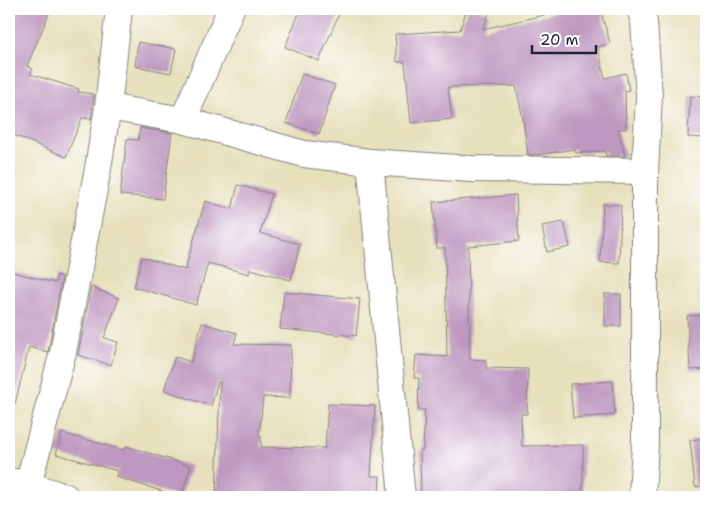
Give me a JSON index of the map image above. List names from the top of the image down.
{
  "scale_bar": "20 m"
}
